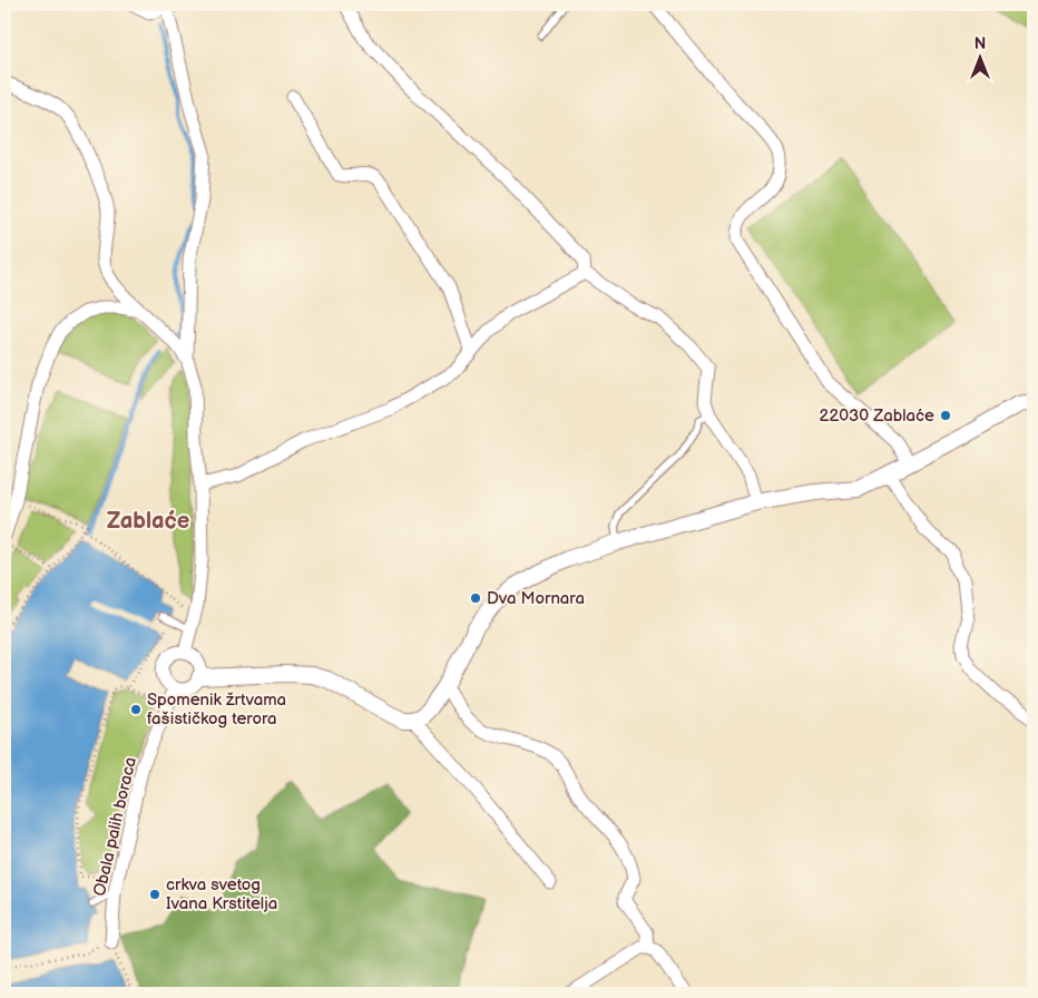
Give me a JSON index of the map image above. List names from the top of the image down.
{
  "streets": {
    "street": ["Obala palih boraca"]
  },
  "districts": ["Zablaće"],
  "places": [
    "22030 Zablaće",
    "Dva Mornara",
    "Spomenik žrtvama fašističkog terora",
    "crkva svetog Ivana Krstitelja"
  ],
  "north": "top"
}
